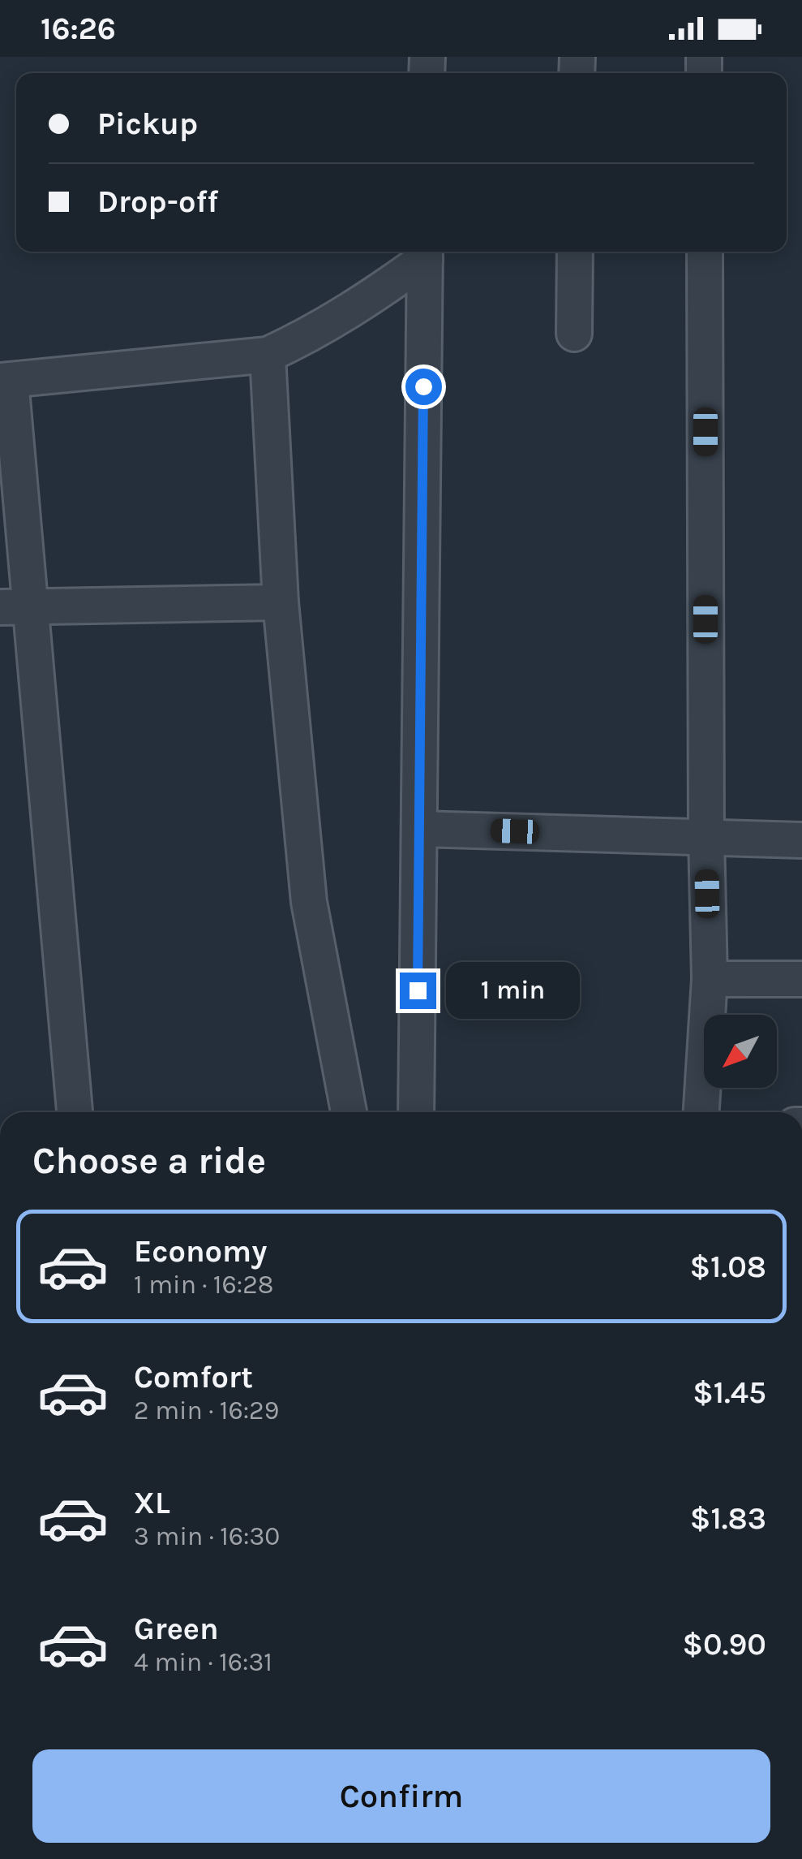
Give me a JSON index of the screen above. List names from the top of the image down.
{
  "north": "bottom left",
  "page": {
    "status": "16:26",
    "banner": ["Pickup", "Drop-off"],
    "bubble": "1 min",
    "heading": "Choose a ride",
    "list": [
      {
        "name": "Economy",
        "note": "1 min · 16:28",
        "value": "$1.08"
      },
      {
        "name": "Comfort",
        "note": "2 min · 16:29",
        "value": "$1.45"
      },
      {
        "name": "XL",
        "note": "3 min · 16:30",
        "value": "$1.83"
      },
      {
        "name": "Green",
        "note": "4 min · 16:31",
        "value": "$0.90"
      }
    ],
    "buttons": "Confirm"
  }
}
